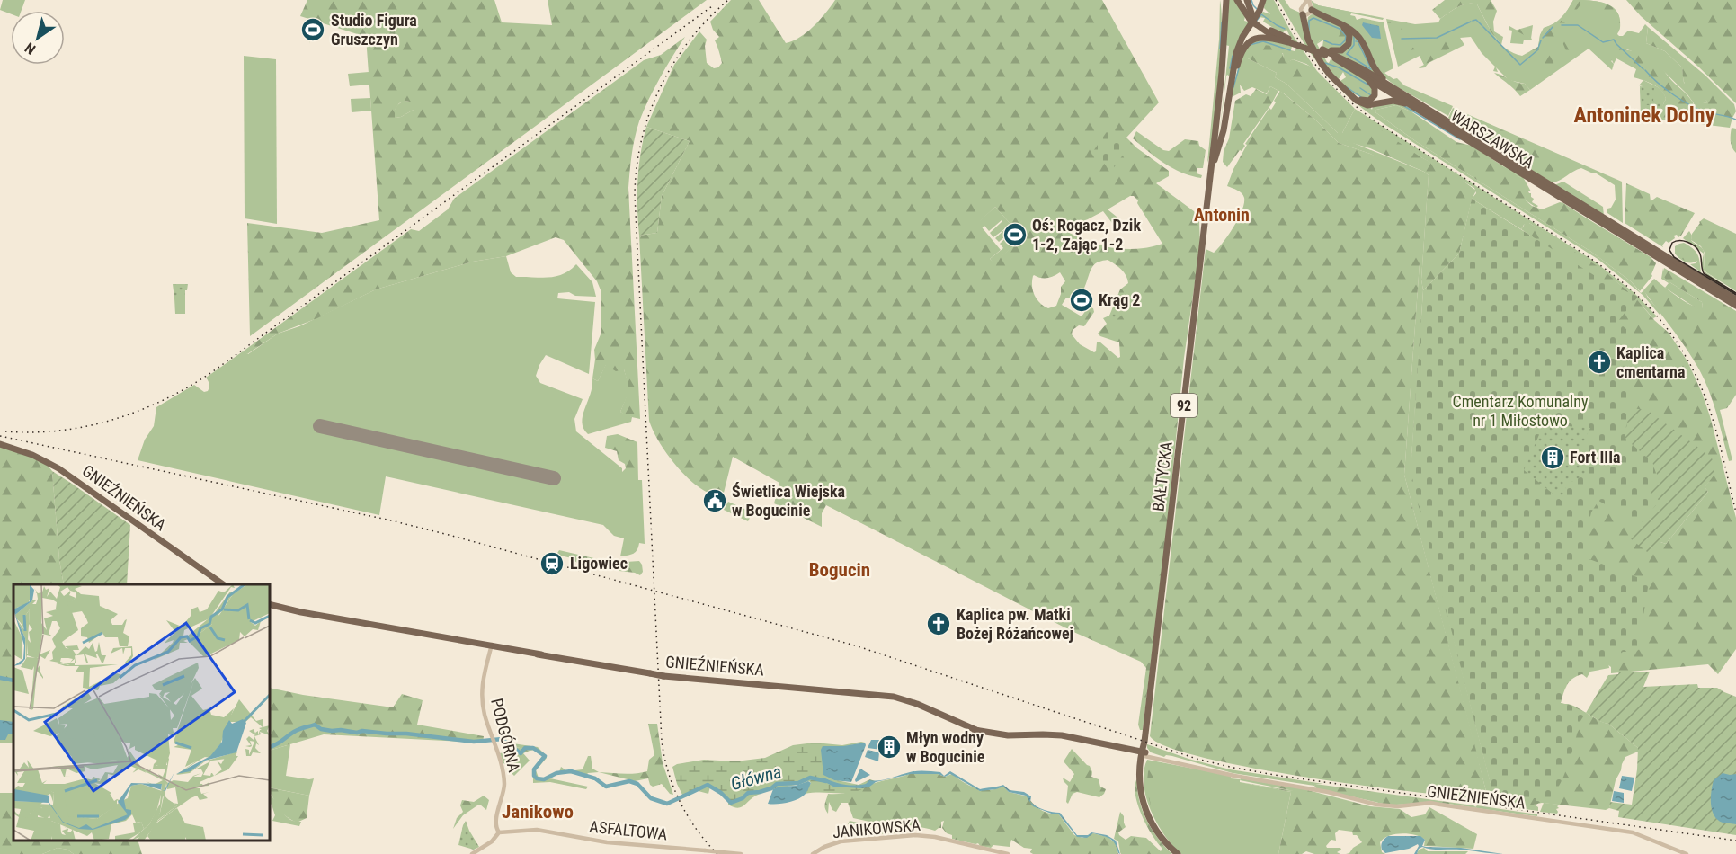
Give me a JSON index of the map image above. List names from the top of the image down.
{
  "streets": {
    "main road": [
      "WARSZAWSKA",
      "92",
      "BAŁTYCKA",
      "GNIEŹNIEŃSKA"
    ],
    "street": ["PODGÓRNA", "JANIKOWSKA", "ASFALTOWA"]
  },
  "crossings": [
    ["BAŁTYCKA", "GNIEŹNIEŃSKA"],
    ["GNIEŹNIEŃSKA", "PODGÓRNA"],
    ["PODGÓRNA", "ASFALTOWA"]
  ],
  "districts": [
    "Antoninek Dolny",
    "Antonin",
    "Bogucin",
    "Janikowo"
  ],
  "water": ["Główna"],
  "parks": ["Cmentarz Komunalny nr 1 Miłostowo"],
  "places": {
    "sports": ["Studio Figura Gruszczyn", "Oś: Rogacz, Dzik 1-2, Zając 1-2", "Krąg 2"],
    "church": ["Kaplica cmentarna", "Kaplica pw. Matki Bożej Różańcowej"],
    "building": ["Fort IIIa", "Młyn wodny w Bogucinie"],
    "public building": ["Świetlica Wiejska w Bogucinie"],
    "station": ["Ligowiec"]
  },
  "north": "bottom left"
}
